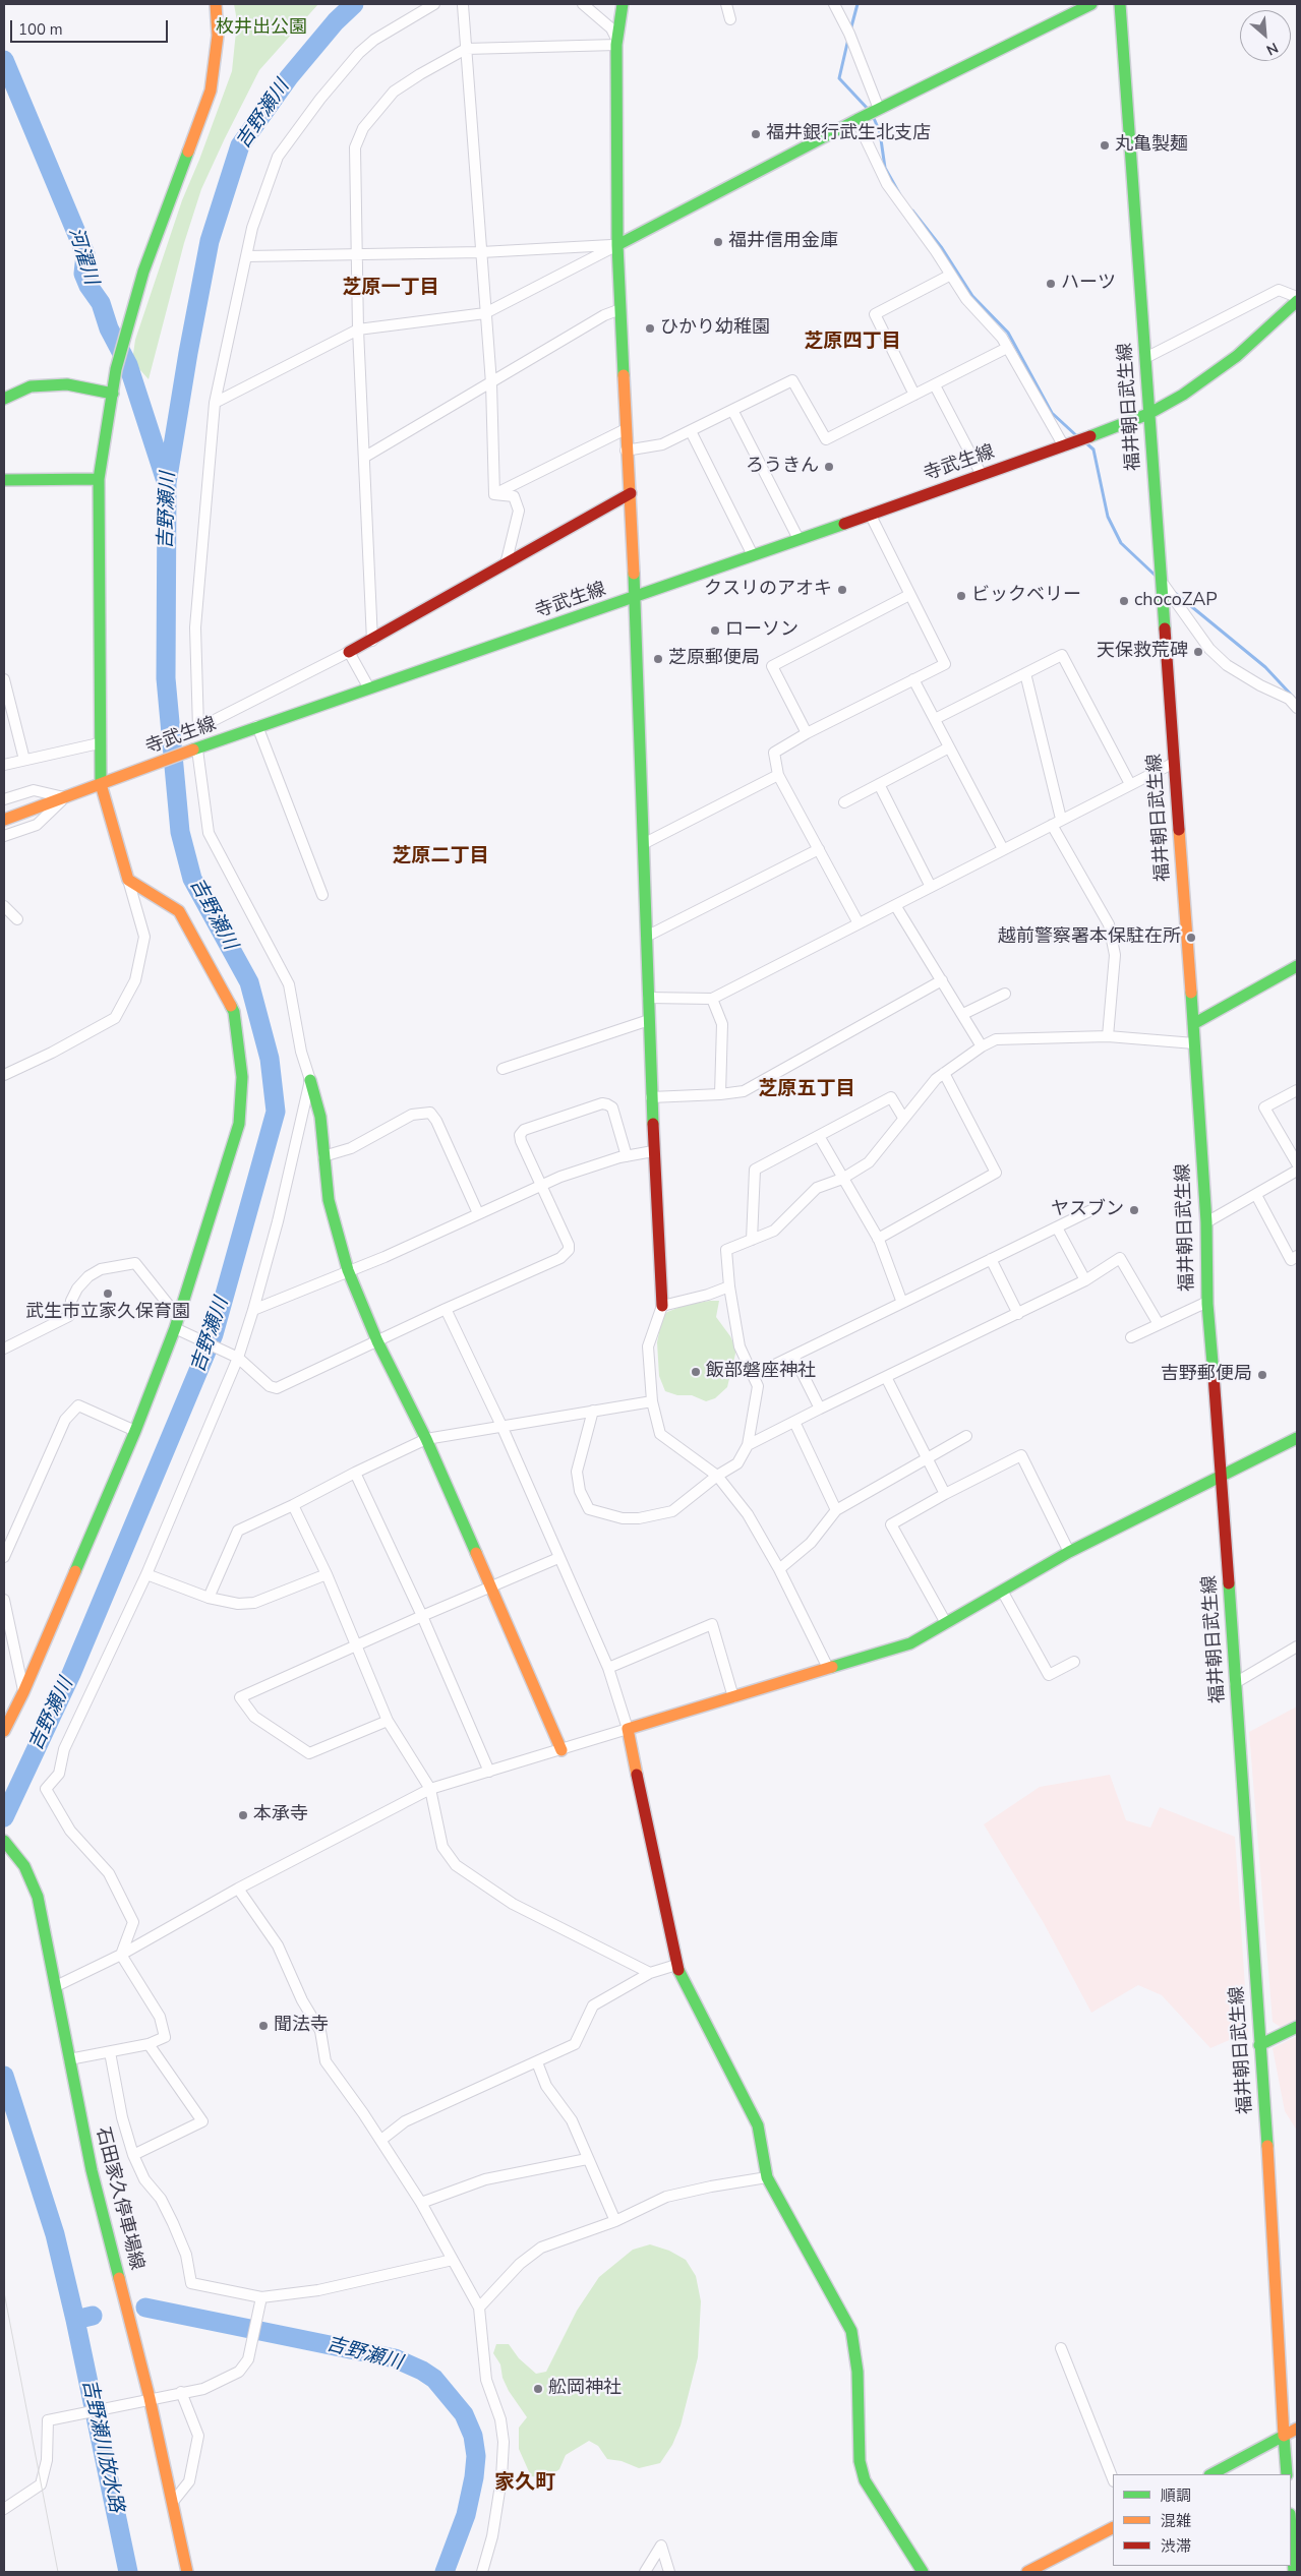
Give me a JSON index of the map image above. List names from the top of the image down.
{
  "streets": {
    "street": ["福井朝日武生線", "寺武生線", "石田家久停車場線"]
  },
  "crossings": [
    ["福井朝日武生線", "寺武生線"]
  ],
  "districts": [
    "芝原一丁目",
    "芝原四丁目",
    "芝原二丁目",
    "芝原五丁目",
    "家久町"
  ],
  "water": ["吉野瀬川", "河濯川", "吉野瀬川放水路"],
  "parks": ["枚井出公園"],
  "places": [
    "福井銀行武生北支店",
    "丸亀製麺",
    "福井信用金庫",
    "ハーツ",
    "ひかり幼稚園",
    "ろうきん",
    "クスリのアオキ",
    "ビックベリー",
    "chocoZAP",
    "ローソン",
    "天保救荒碑",
    "芝原郵便局",
    "越前警察署本保駐在所",
    "ヤスブン",
    "武生市立家久保育園",
    "飯部磐座神社",
    "吉野郵便局",
    "本承寺",
    "聞法寺",
    "舩岡神社"
  ],
  "legend": ["順調", "混雑", "渋滞"],
  "scale_bar": "100 m",
  "north": "bottom right"
}
